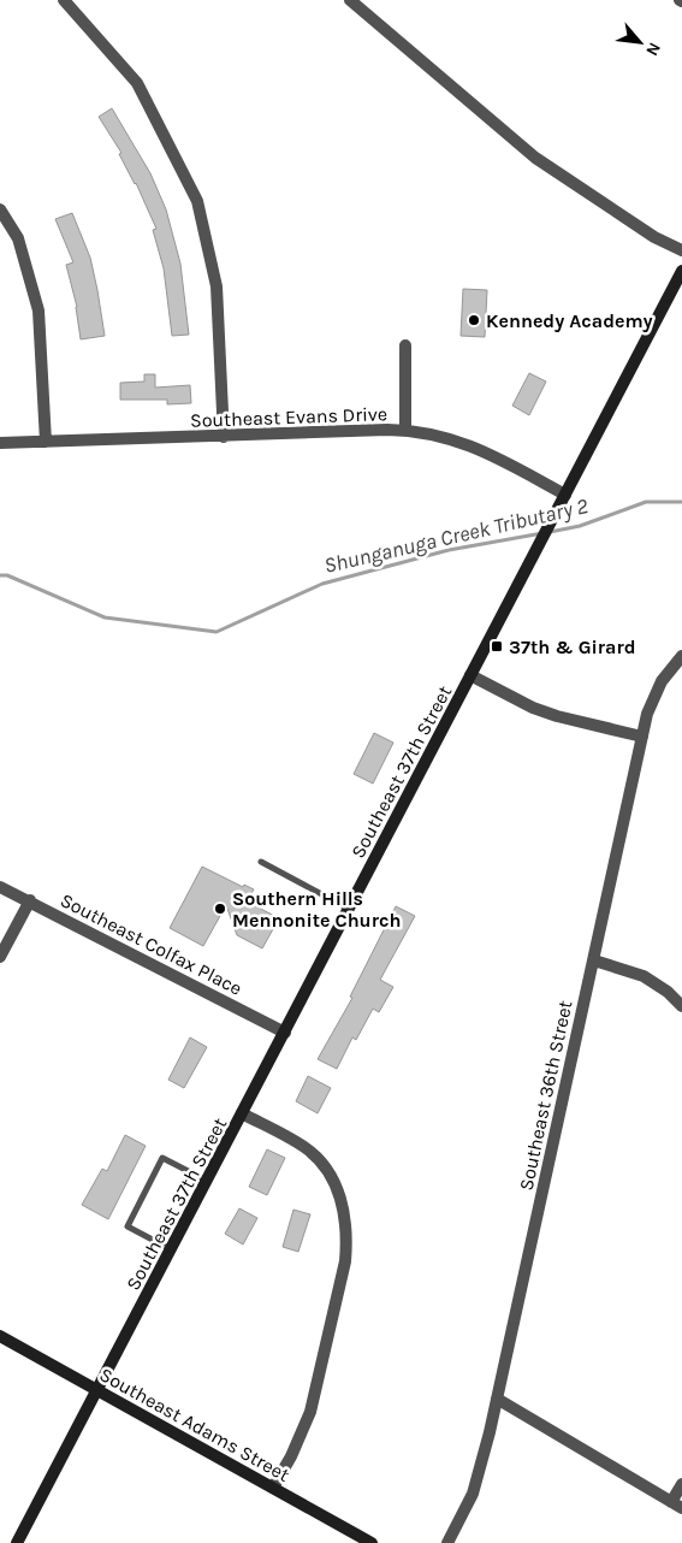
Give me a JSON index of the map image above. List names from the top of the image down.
{
  "streets": {
    "main road": ["Southeast 37th Street", "Southeast Adams Street"],
    "street": ["Southeast Evans Drive", "Southeast Colfax Place", "Southeast 36th Street"]
  },
  "crossings": [
    ["Southeast Evans Drive", "Southeast 37th Street"],
    ["Southeast 37th Street", "Southeast Colfax Place"],
    ["Southeast 37th Street", "Southeast Adams Street"]
  ],
  "water": ["Shunganuga Creek Tributary 2"],
  "places": {
    "other": ["Kennedy Academy", "Southern Hills Mennonite Church"],
    "transit": ["37th & Girard"]
  },
  "north": "bottom right"
}
